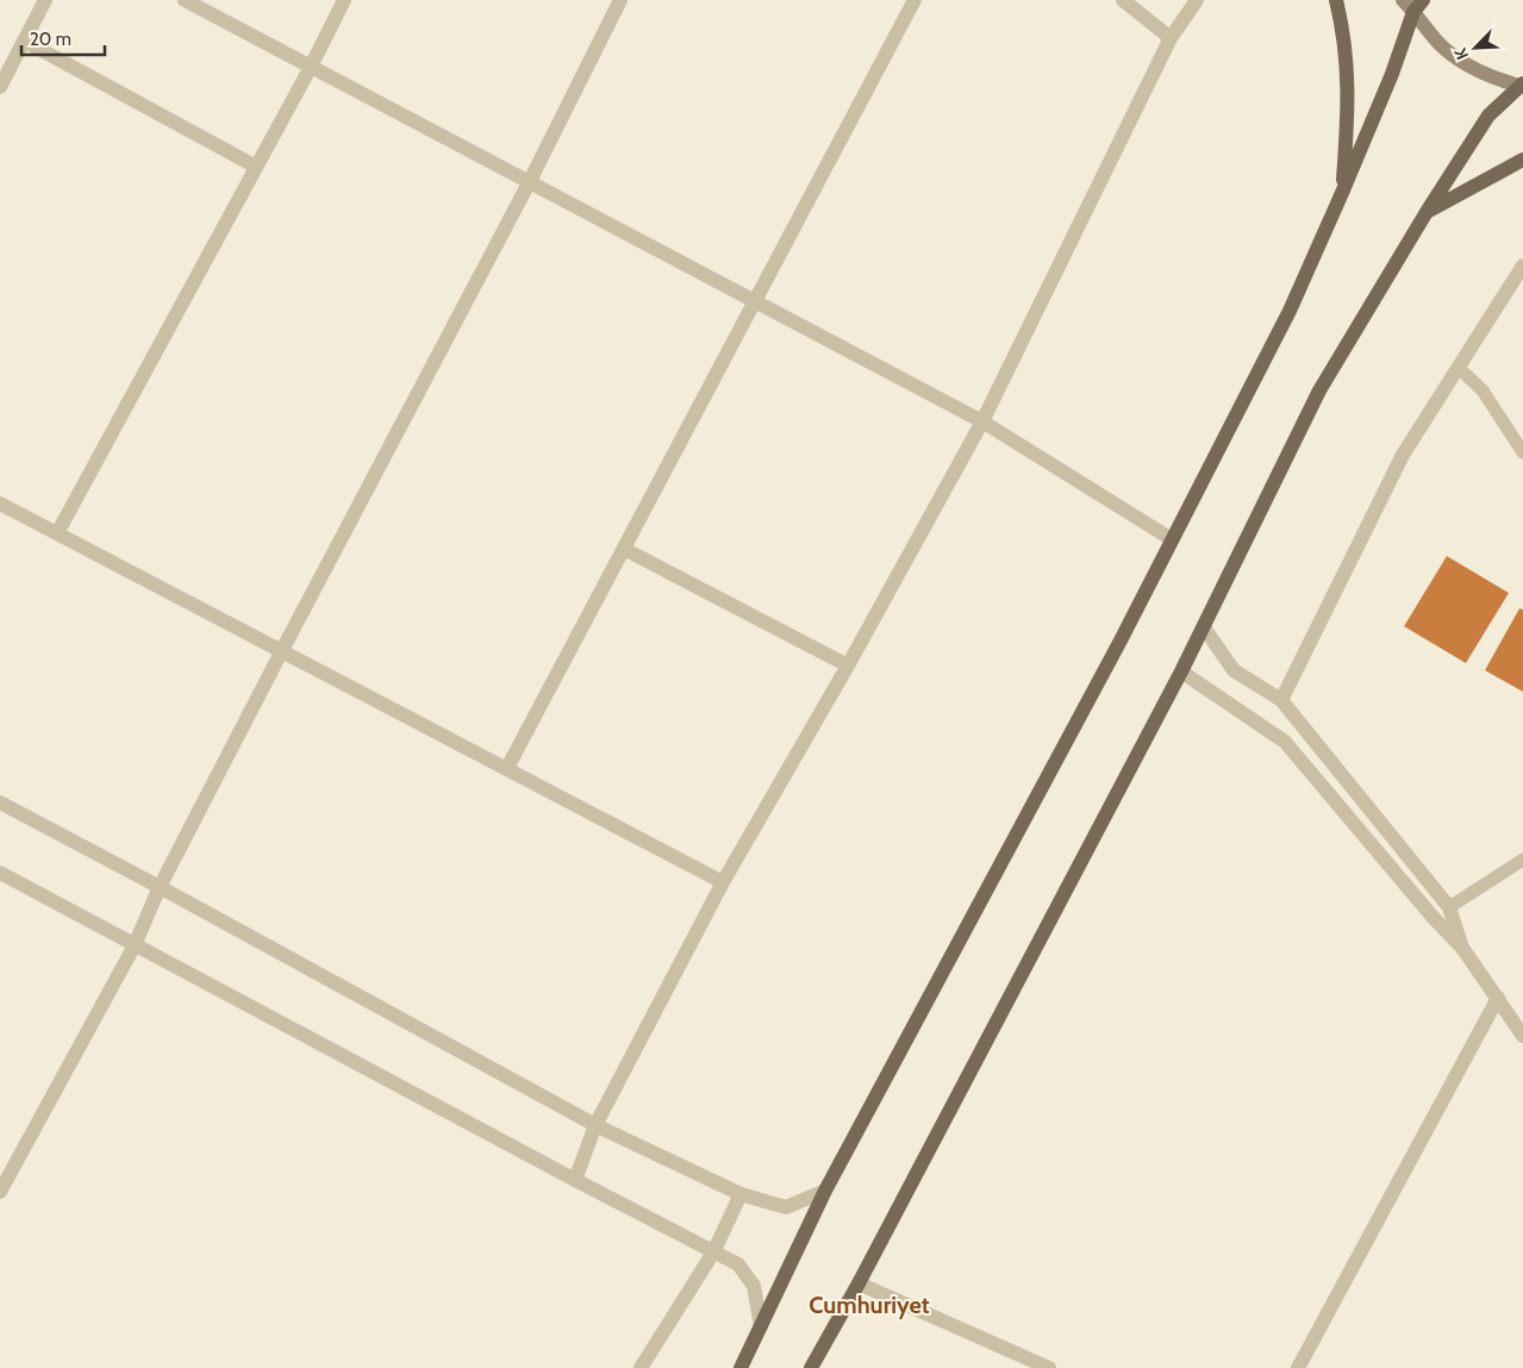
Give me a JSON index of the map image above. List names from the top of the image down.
{
  "districts": ["Cumhuriyet"],
  "scale_bar": "20 m",
  "north": "bottom left"
}
